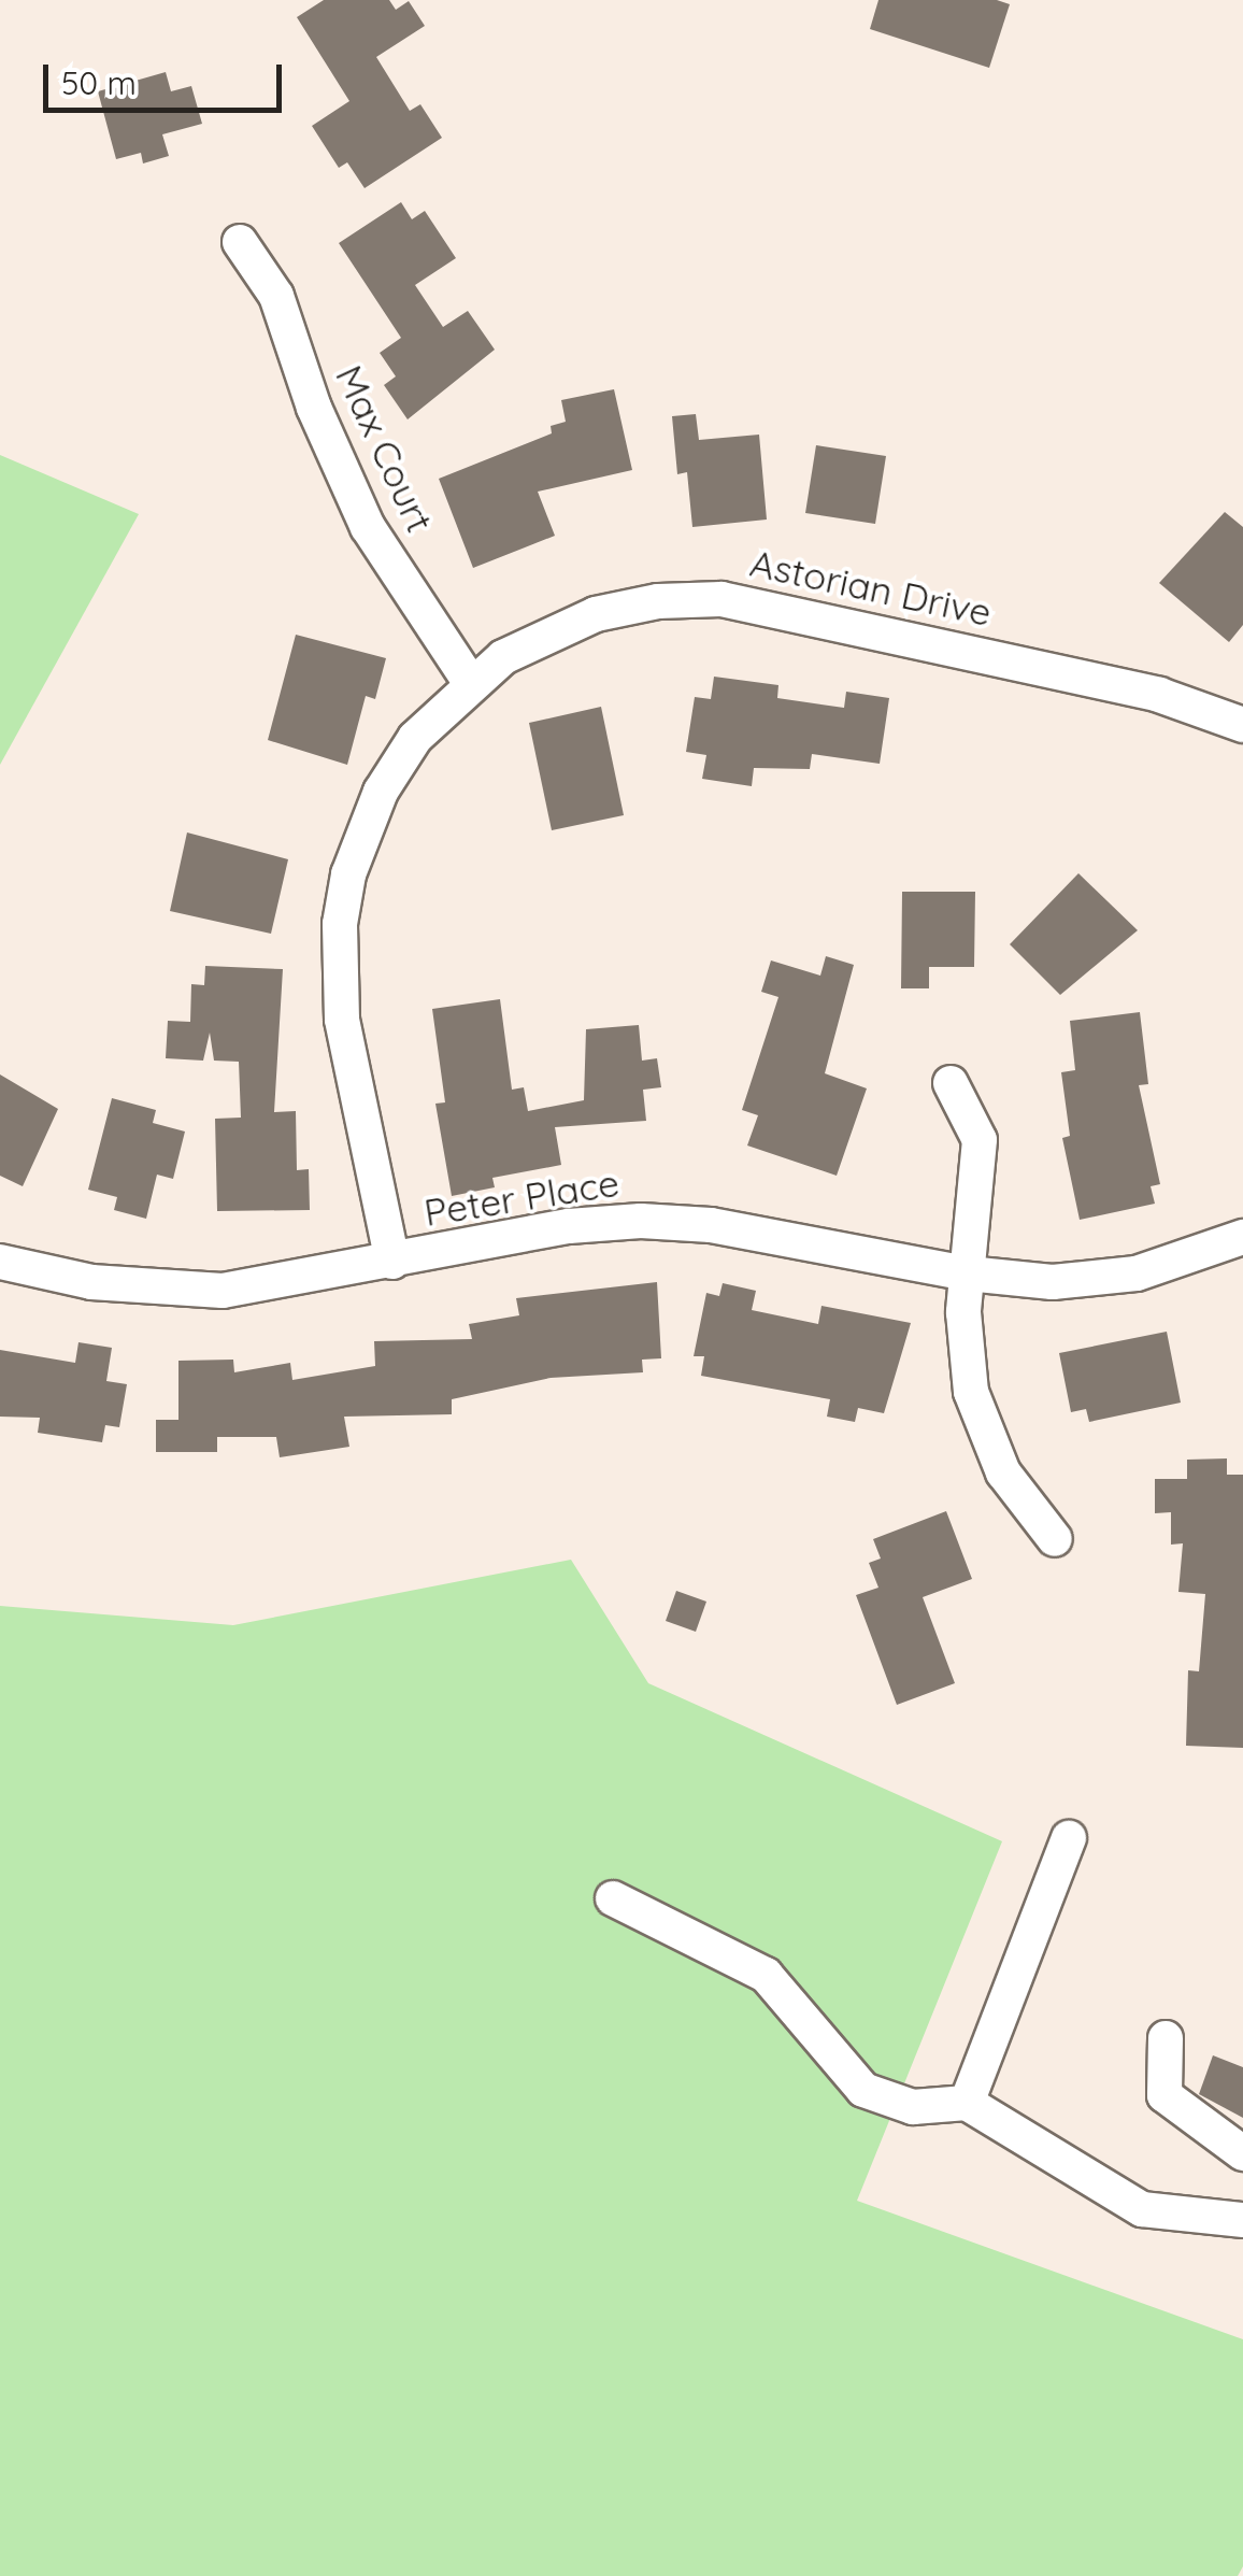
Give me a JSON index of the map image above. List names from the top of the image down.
{
  "streets": {
    "street": ["Max Court", "Astorian Drive", "Peter Place"]
  },
  "crossings": [
    ["Max Court", "Astorian Drive"],
    ["Astorian Drive", "Peter Place"]
  ],
  "scale_bar": "50 m"
}
